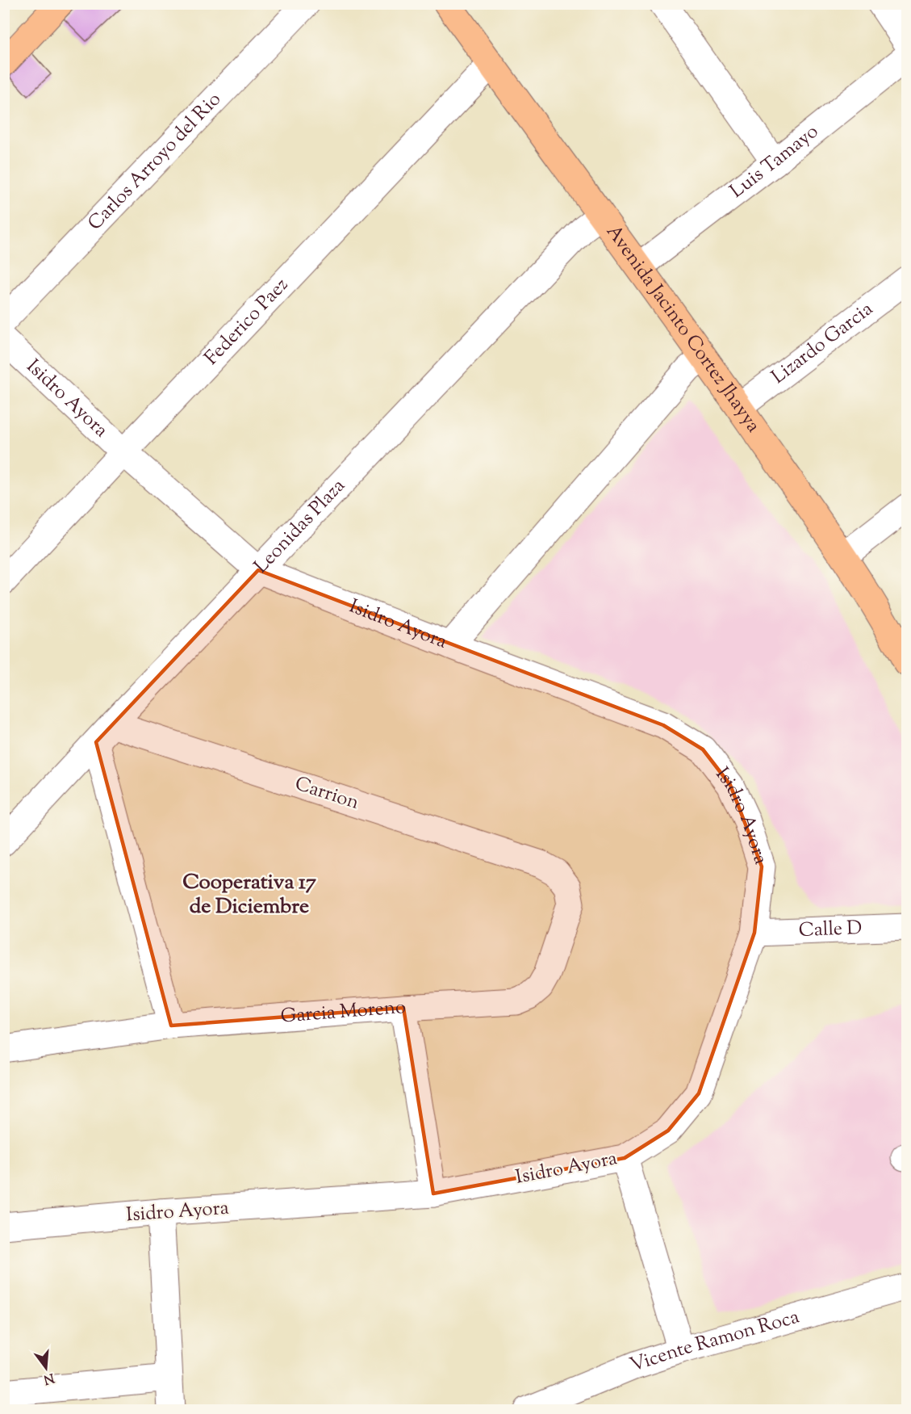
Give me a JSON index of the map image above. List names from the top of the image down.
{
  "streets": {
    "main road": ["Avenida Jacinto Cortez Jhayya"],
    "street": [
      "Carlos Arroyo del Rio",
      "Luis Tamayo",
      "Federico Paez",
      "Lizardo Garcia",
      "Isidro Ayora",
      "Leonidas Plaza",
      "Carrion",
      "Calle D",
      "Garcia Moreno",
      "Vicente Ramon Roca"
    ]
  },
  "crossings": [
    ["Luis Tamayo", "Avenida Jacinto Cortez Jhayya"],
    ["Federico Paez", "Avenida Jacinto Cortez Jhayya"],
    ["Federico Paez", "Isidro Ayora"],
    ["Avenida Jacinto Cortez Jhayya", "Lizardo Garcia"],
    ["Avenida Jacinto Cortez Jhayya", "Leonidas Plaza"],
    ["Isidro Ayora", "Leonidas Plaza"],
    ["Isidro Ayora", "Calle D"],
    ["Leonidas Plaza", "Carrion"],
    ["Carrion", "Garcia Moreno"]
  ],
  "districts": ["Cooperativa 17 de Diciembre"],
  "north": "bottom"
}
